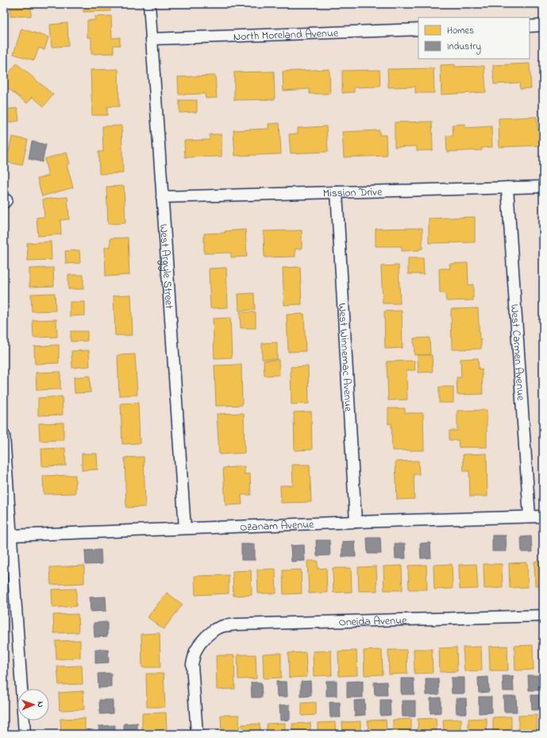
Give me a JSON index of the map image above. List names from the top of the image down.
{
  "streets": {
    "street": [
      "North Moreland Avenue",
      "Mission Drive",
      "West Argyle Street",
      "West Carmen Avenue",
      "West Winnemac Avenue",
      "Ozanam Avenue",
      "Oneida Avenue"
    ]
  },
  "crossings": [
    ["North Moreland Avenue", "West Argyle Street"],
    ["Mission Drive", "West Argyle Street"],
    ["Mission Drive", "West Carmen Avenue"],
    ["Mission Drive", "West Winnemac Avenue"],
    ["West Argyle Street", "Ozanam Avenue"],
    ["West Carmen Avenue", "Ozanam Avenue"],
    ["West Winnemac Avenue", "Ozanam Avenue"]
  ],
  "legend": ["Homes", "Industry"],
  "north": "right"
}
